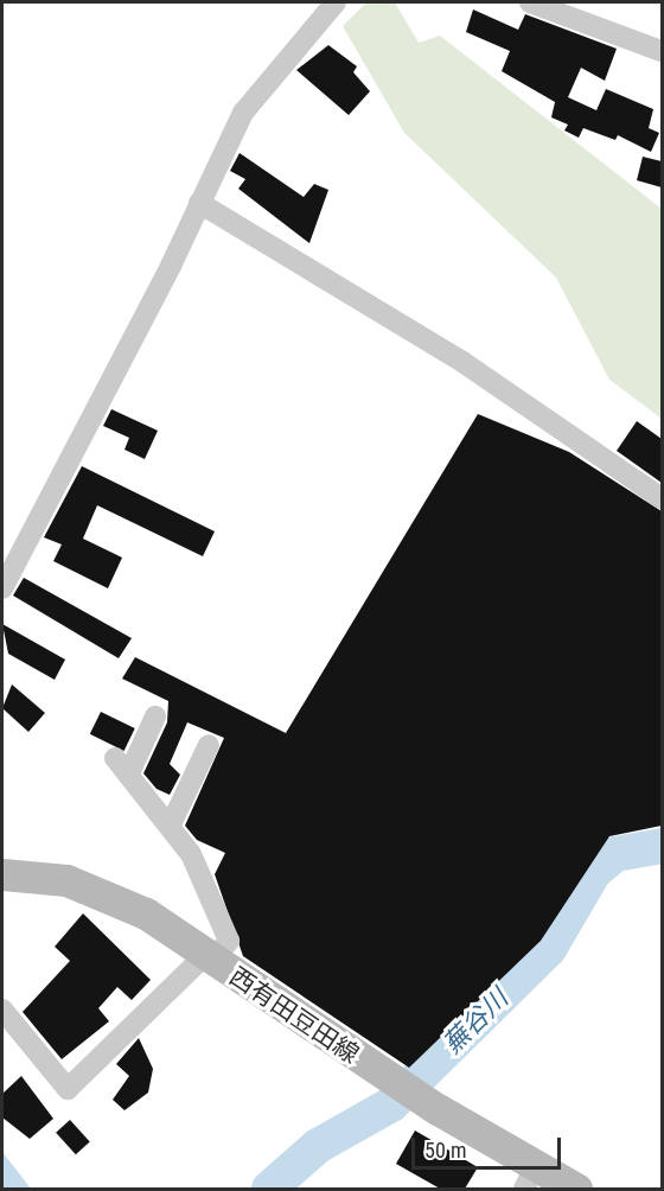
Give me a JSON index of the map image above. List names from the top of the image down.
{
  "streets": {
    "main road": ["西有田豆田線"]
  },
  "water": ["蕪谷川"],
  "scale_bar": "50 m"
}
